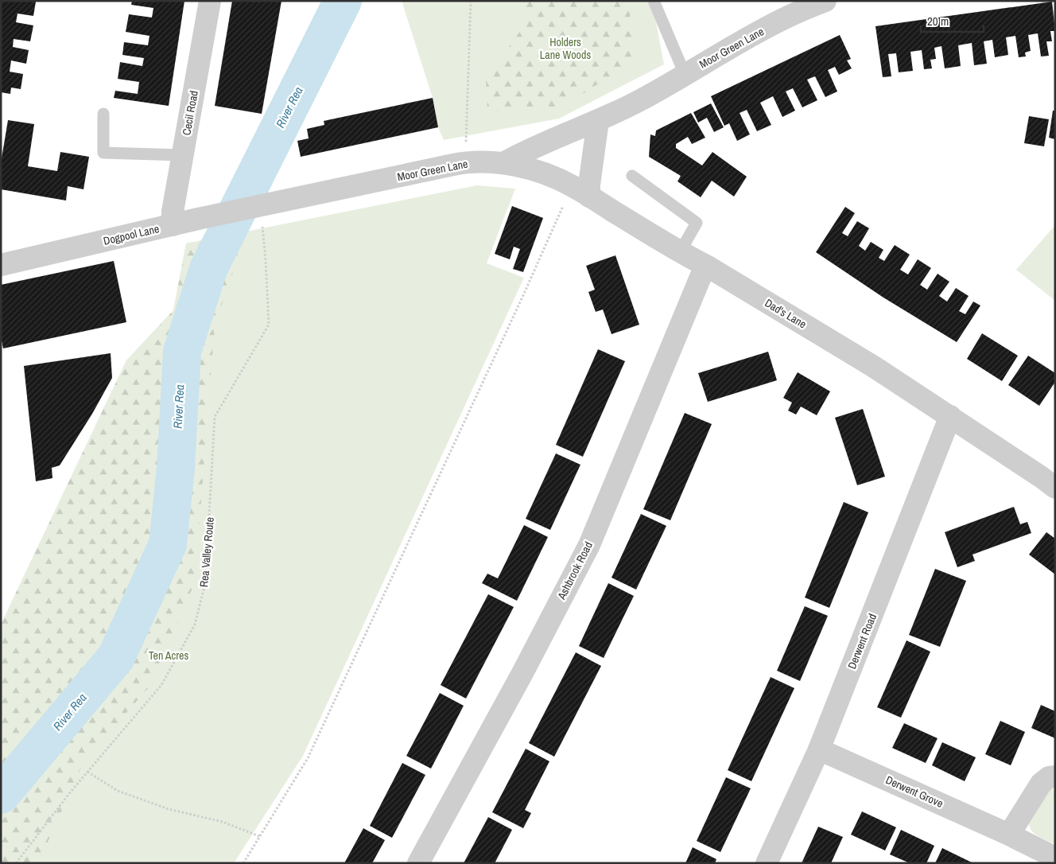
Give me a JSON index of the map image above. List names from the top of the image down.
{
  "streets": {
    "street": [
      "Moor Green Lane",
      "Cecil Road",
      "Dogpool Lane",
      "Dad's Lane",
      "Ashbrook Road",
      "Derwent Road",
      "Derwent Grove"
    ],
    "path": ["Rea Valley Route"]
  },
  "crossings": [
    ["Moor Green Lane", "Dogpool Lane"],
    ["Moor Green Lane", "Dad's Lane"],
    ["Moor Green Lane", "Rea Valley Route"],
    ["Cecil Road", "Dogpool Lane"],
    ["Dogpool Lane", "Rea Valley Route"],
    ["Dad's Lane", "Ashbrook Road"],
    ["Dad's Lane", "Derwent Road"],
    ["Derwent Road", "Derwent Grove"]
  ],
  "water": ["River Rea"],
  "parks": ["Holders Lane Woods", "Ten Acres"],
  "scale_bar": "20 m"
}
